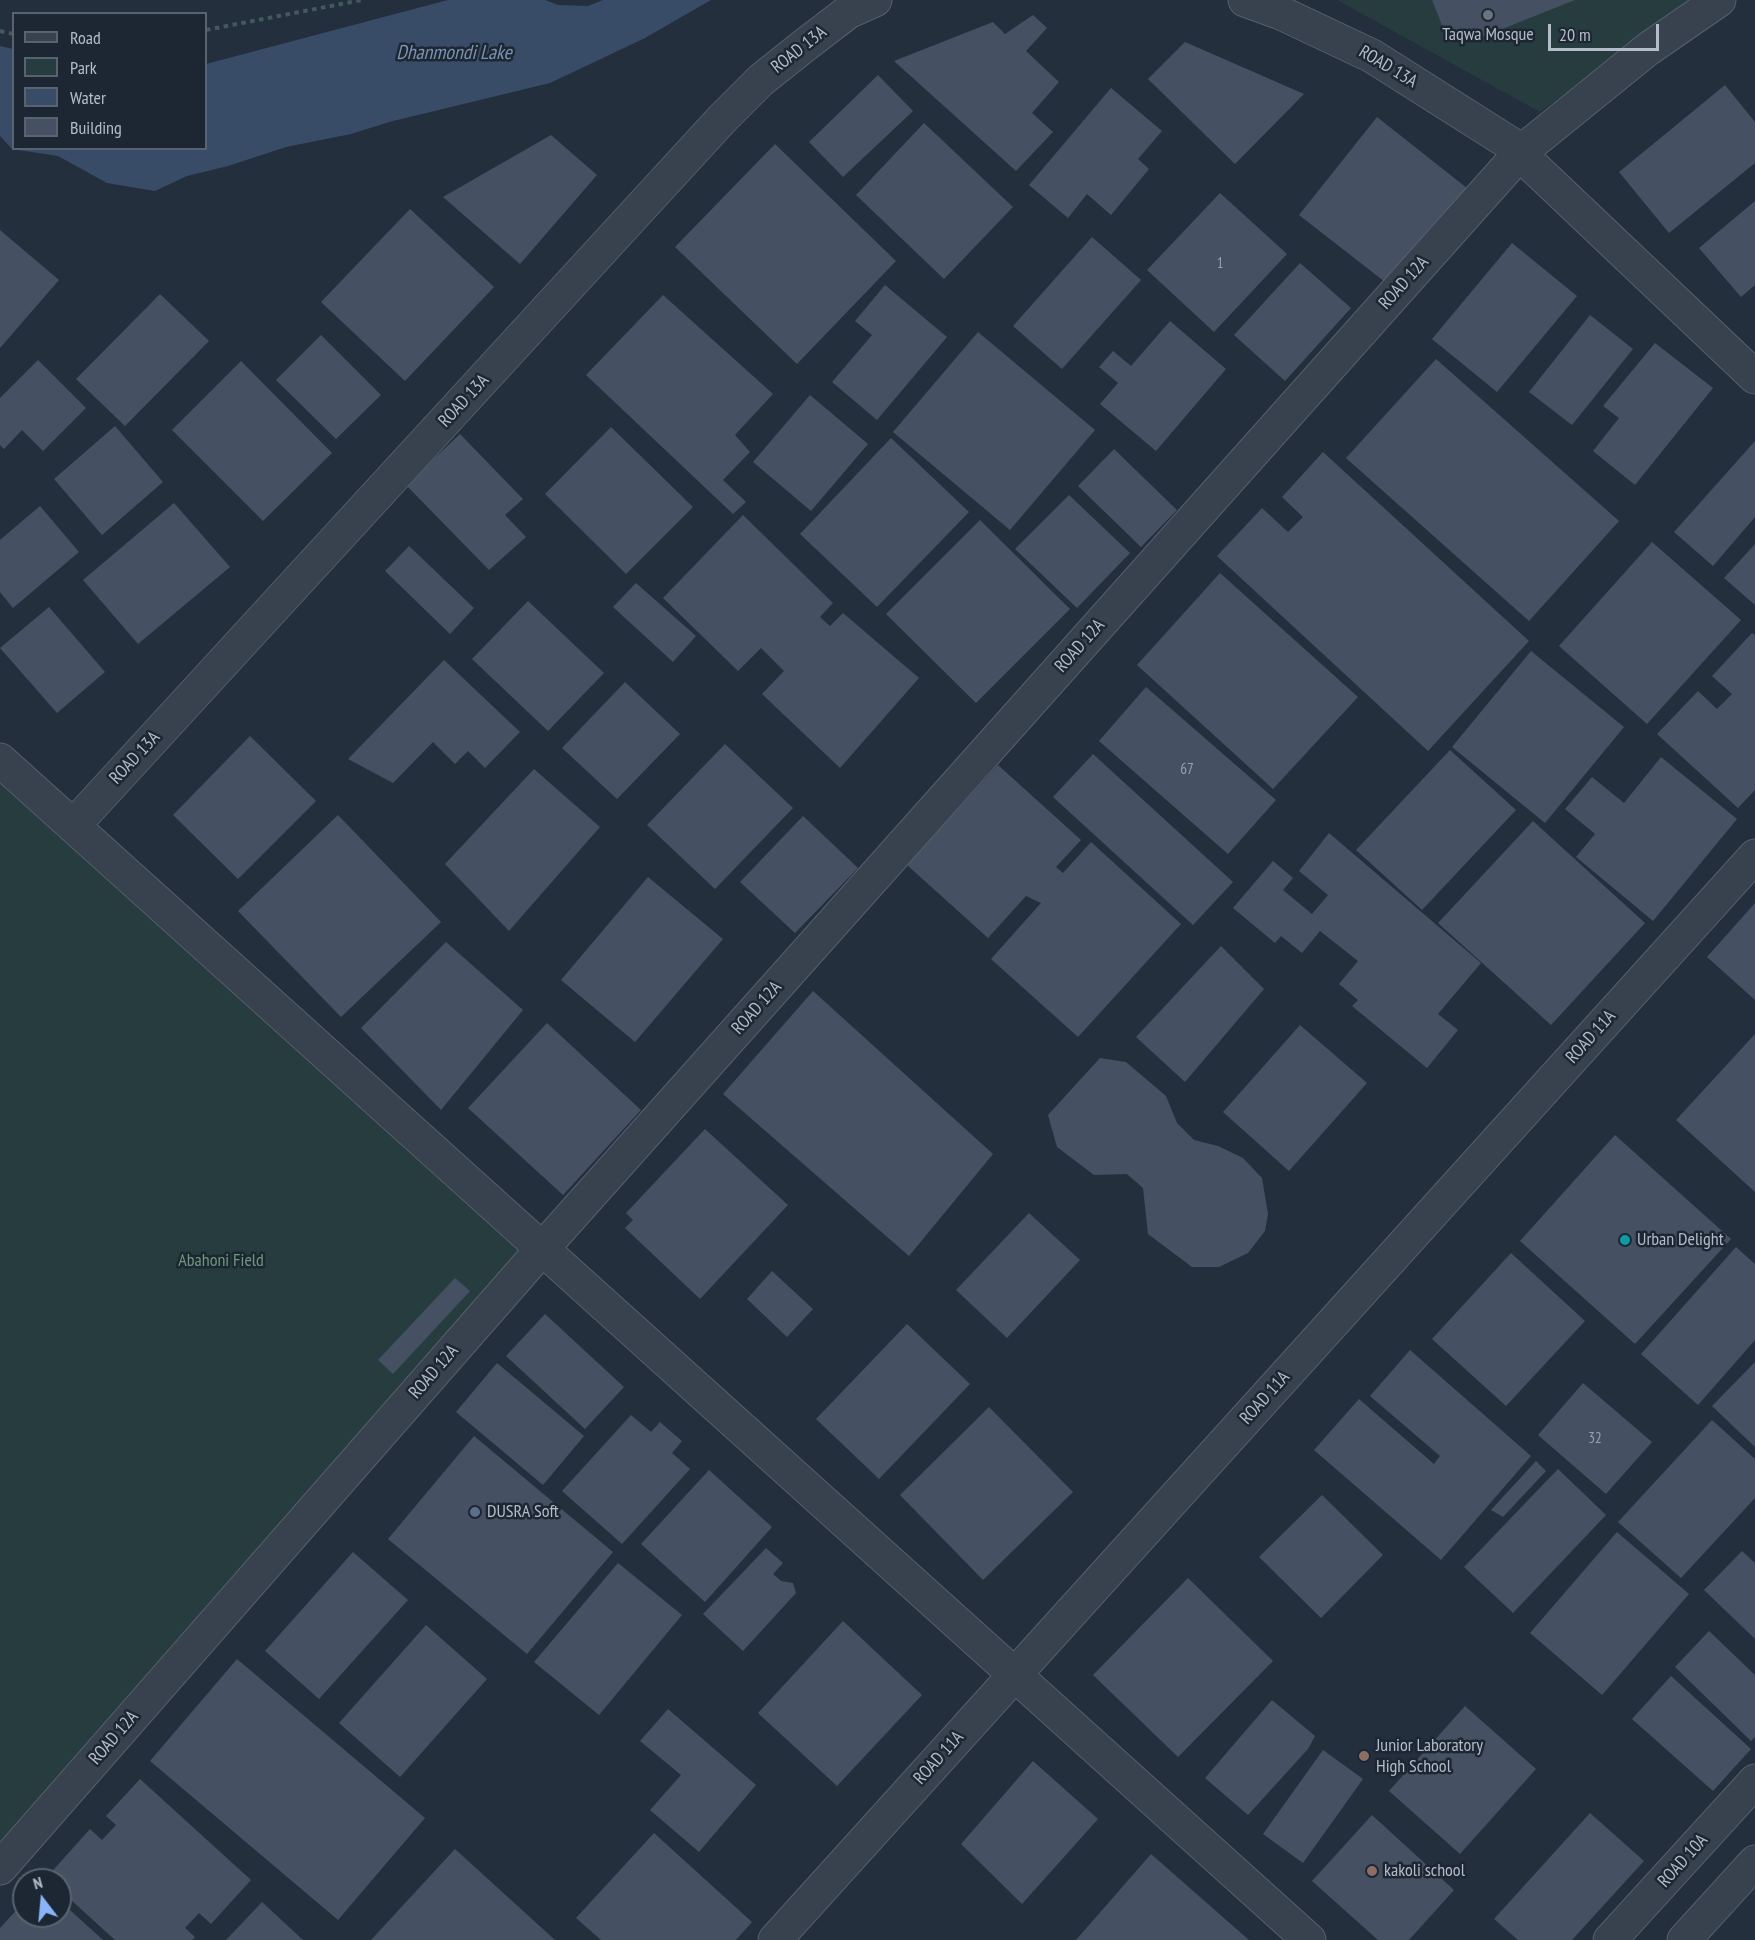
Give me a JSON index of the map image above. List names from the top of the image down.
{
  "streets": {
    "street": [
      "ROAD 13A",
      "ROAD 12A",
      "ROAD 11A",
      "ROAD 10A"
    ]
  },
  "crossings": [
    ["ROAD 13A", "ROAD 12A"]
  ],
  "water": ["Dhanmondi Lake"],
  "parks": ["Abahoni Field"],
  "places": [
    "Taqwa Mosque",
    "Urban Delight",
    "DUSRA Soft",
    "Junior Laboratory High School",
    "kakoli school"
  ],
  "house_numbers": ["1", "67", "32"],
  "legend": [
    "Road",
    "Park",
    "Water",
    "Building"
  ],
  "scale_bar": "20 m",
  "north": "top"
}
